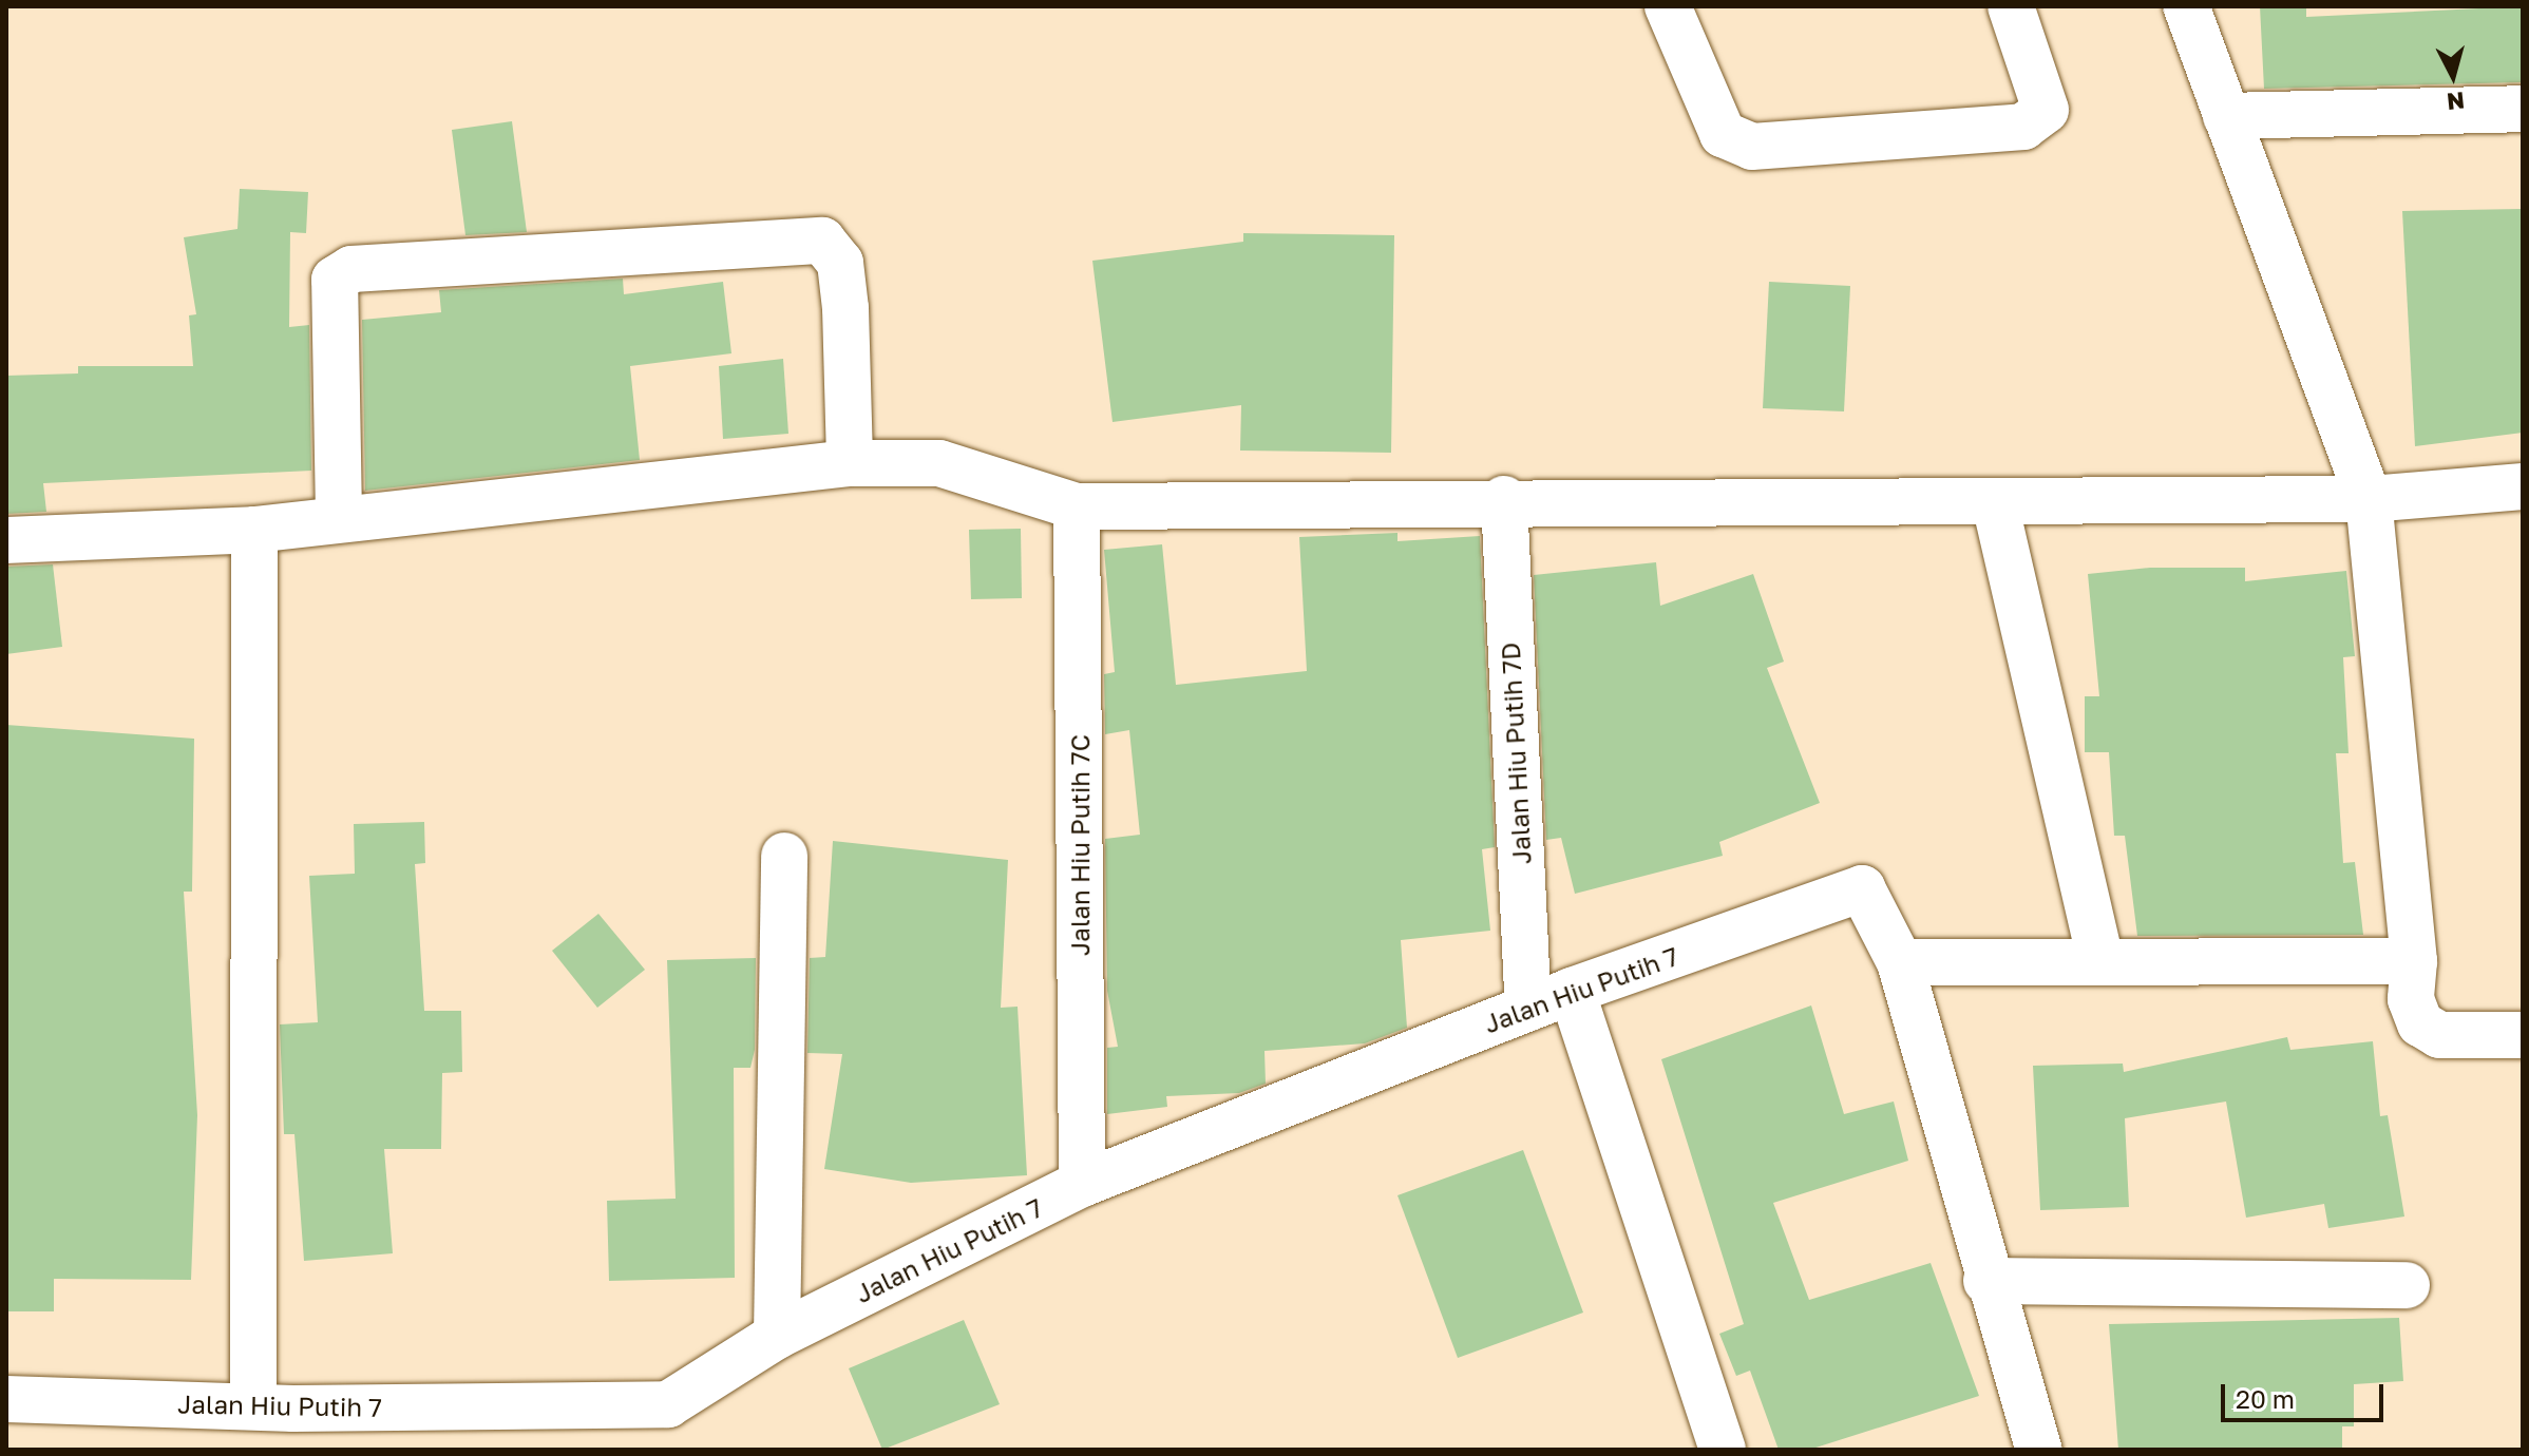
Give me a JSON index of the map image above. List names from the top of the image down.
{
  "streets": {
    "street": ["Jalan Hiu Putih 7D", "Jalan Hiu Putih 7C", "Jalan Hiu Putih 7"]
  },
  "crossings": [
    ["Jalan Hiu Putih 7D", "Jalan Hiu Putih 7"],
    ["Jalan Hiu Putih 7C", "Jalan Hiu Putih 7"]
  ],
  "scale_bar": "20 m",
  "north": "bottom"
}
